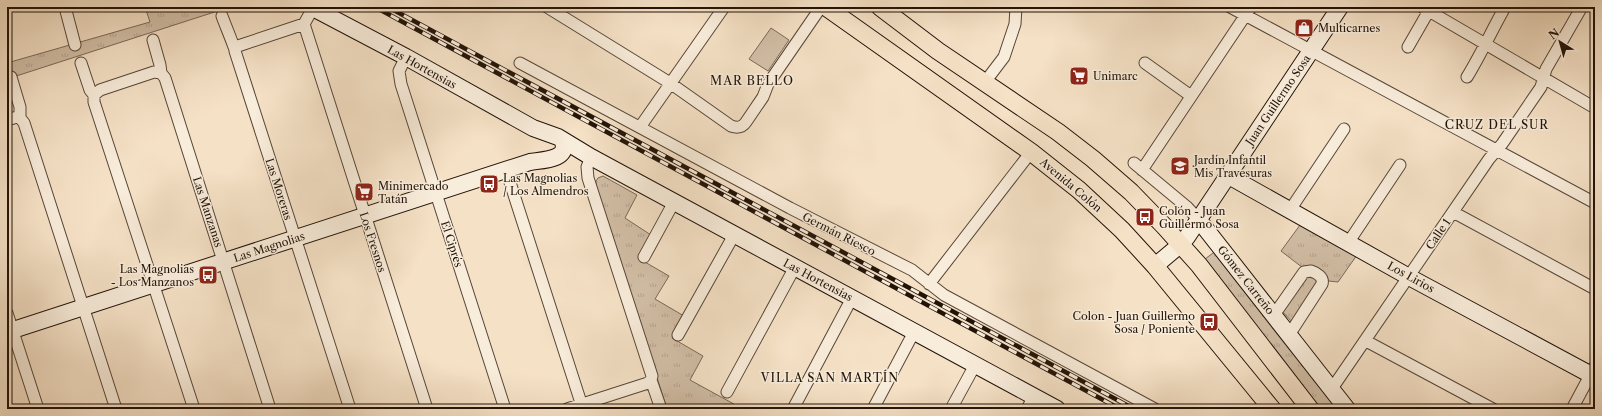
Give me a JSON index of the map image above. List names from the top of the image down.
{
  "streets": {
    "main road": ["Avenida Colón"],
    "street": [
      "Las Hortensias",
      "Juan Guillermo Sosa",
      "Las Moreras",
      "Las Manzanas",
      "Germán Riesco",
      "Calle 1",
      "Los Fresnos",
      "El Ciprés",
      "Las Magnolias",
      "Los Lirios",
      "Gómez Carreño"
    ]
  },
  "crossings": [
    ["Las Hortensias", "El Ciprés"],
    ["Las Hortensias", "Las Magnolias"],
    ["Juan Guillermo Sosa", "Avenida Colón"],
    ["Juan Guillermo Sosa", "Los Lirios"],
    ["Juan Guillermo Sosa", "Gómez Carreño"],
    ["Las Moreras", "Las Magnolias"],
    ["Las Manzanas", "Las Magnolias"],
    ["Calle 1", "Los Lirios"],
    ["Calle 1", "Gómez Carreño"],
    ["Los Fresnos", "Las Magnolias"],
    ["El Ciprés", "Las Magnolias"]
  ],
  "districts": ["MAR BELLO", "CRUZ DEL SUR", "VILLA SAN MARTÍN"],
  "places": {
    "shop": ["Multicarnes"],
    "supermarket": ["Unimarc", "Minimercado Tatán"],
    "school or university": ["Jardín Infantil Mis Travesuras"],
    "bus stop": [
      "Las Magnolias / Los Almendros",
      "Colón - Juan Guillermo Sosa",
      "Las Magnolias - Los Manzanos",
      "Colon - Juan Guillermo Sosa / Poniente"
    ]
  },
  "north": "top left"
}
